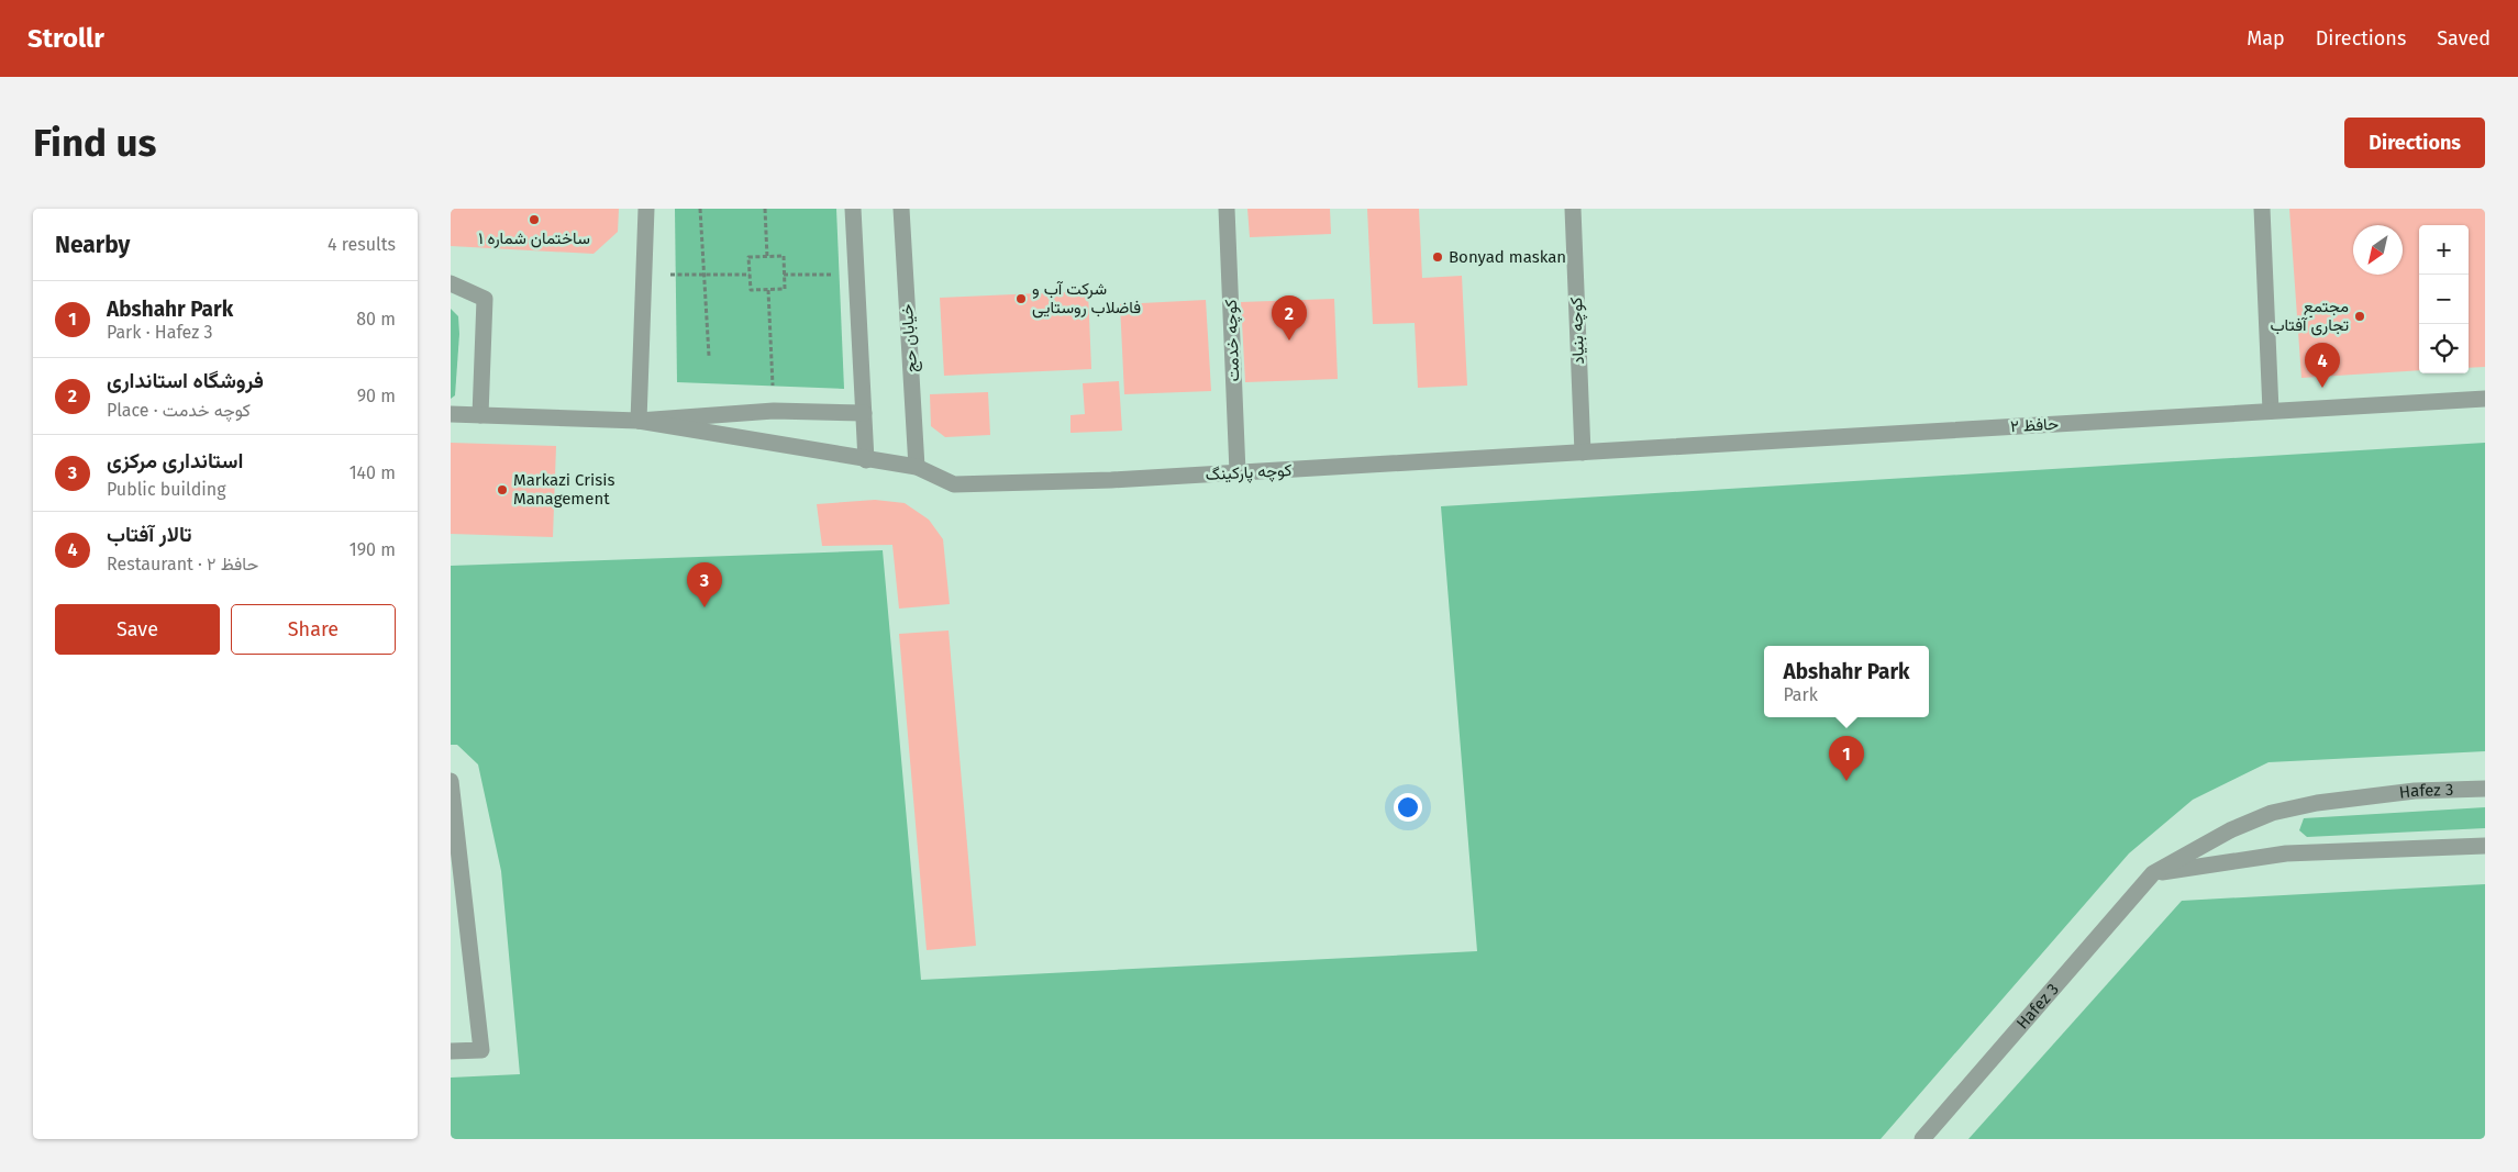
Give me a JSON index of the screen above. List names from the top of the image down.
{
  "streets": {
    "street": [
      "کوچه بنیاد",
      "خیابان حج",
      "کوچه خدمت",
      "حافظ ۲",
      "کوچه پارکینگ",
      "Hafez 3"
    ]
  },
  "crossings": [
    ["کوچه بنیاد", "حافظ ۲"],
    ["کوچه بنیاد", "کوچه پارکینگ"],
    ["خیابان حج", "کوچه پارکینگ"],
    ["کوچه خدمت", "کوچه پارکینگ"],
    ["حافظ ۲", "کوچه پارکینگ"]
  ],
  "places": [
    "ساختمان شماره ۱",
    "Bonyad maskan",
    "شرکت آب و فاضلاب روستایی",
    "مجتمع تجاری آفتاب",
    "Markazi Crisis Management"
  ],
  "north": "bottom left",
  "page": {
    "header": "Strollr",
    "nav": ["Map", "Directions", "Saved"],
    "buttons": [
      "Directions",
      ["Save", "Share"]
    ],
    "title": "Find us",
    "heading": ["Nearby", "4 results"],
    "map_buttons": ["+", "−"],
    "list": [
      {
        "mark": "1",
        "name": "Abshahr Park",
        "note": "Park · Hafez 3",
        "value": "80 m"
      },
      {
        "mark": "2",
        "name": "فروشگاه استانداری",
        "note": "Place · کوچه خدمت",
        "value": "90 m"
      },
      {
        "mark": "3",
        "name": "استانداری مرکزی",
        "note": "Public building",
        "value": "140 m"
      },
      {
        "mark": "4",
        "name": "تالار آفتاب",
        "note": "Restaurant · حافظ ۲",
        "value": "190 m"
      }
    ],
    "pins": [
      "2",
      "4",
      "3",
      "1"
    ],
    "popup": ["Abshahr Park", "Park"]
  }
}
